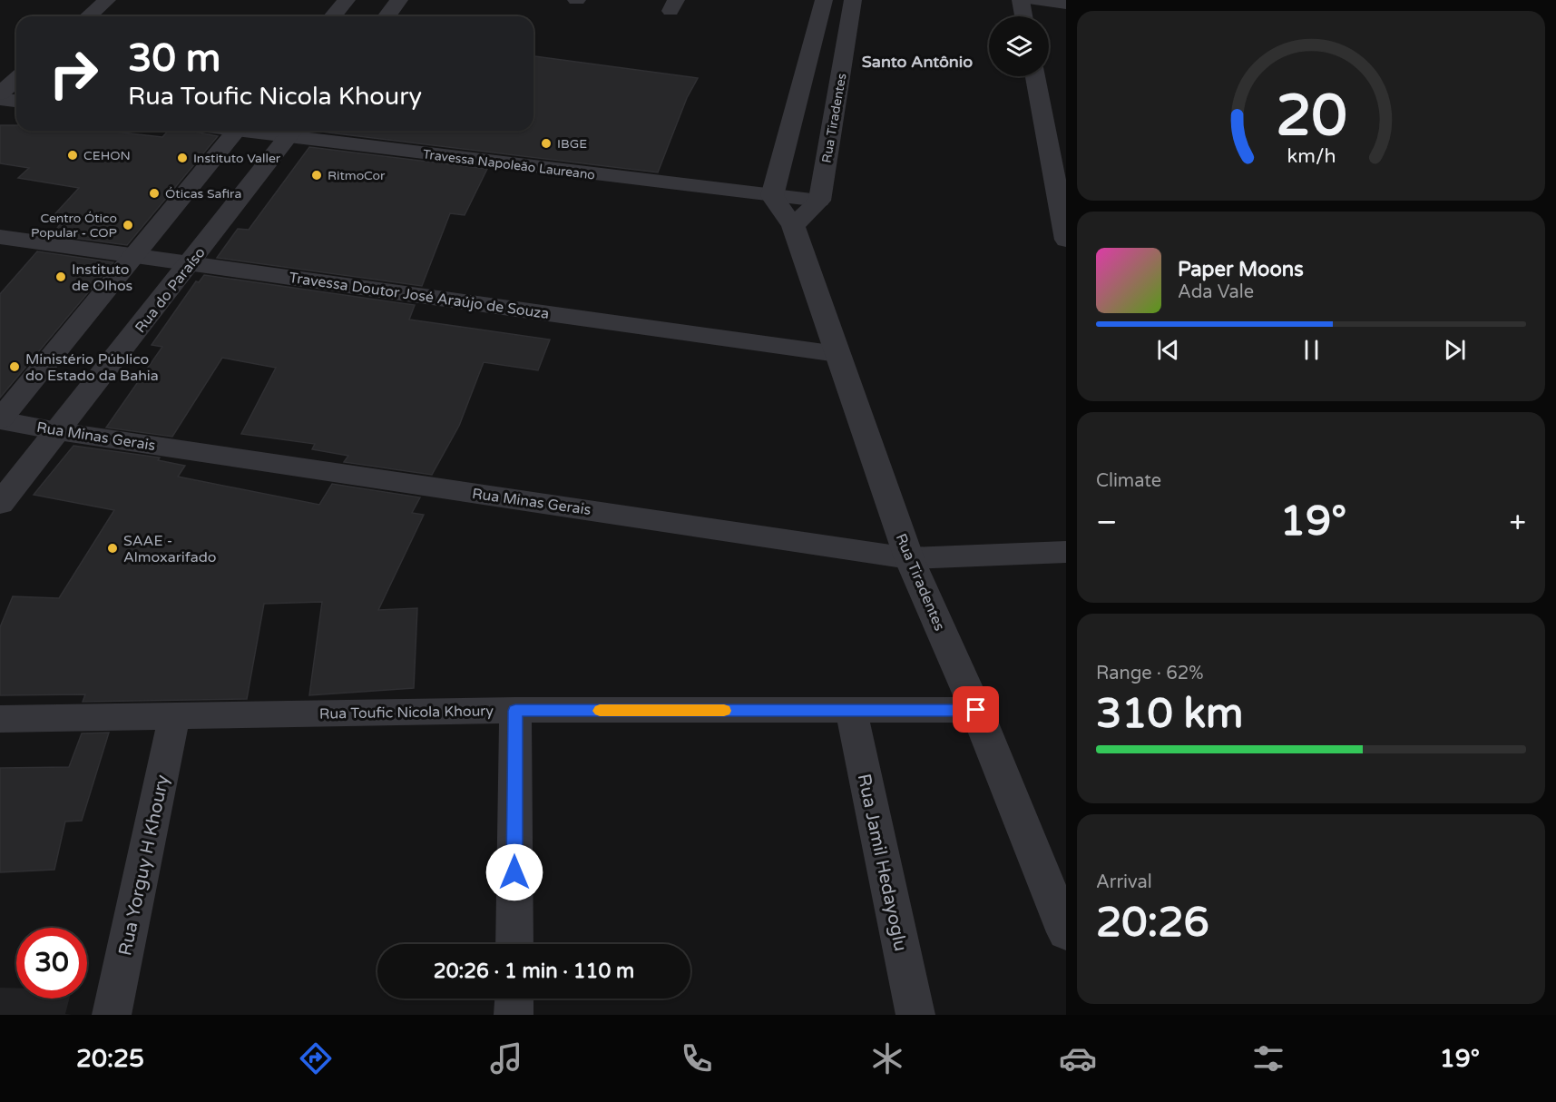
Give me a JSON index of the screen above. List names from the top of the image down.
{
  "streets": {
    "street": [
      "Rua Tiradentes",
      "Travessa Napoleão Laureano",
      "Rua do Paraíso",
      "Travessa Doutor José Araújo de Souza",
      "Rua Minas Gerais",
      "Rua Toufic Nicola Khoury",
      "Rua Jamil Hedayoglu",
      "Rua Yorguy H Khoury"
    ]
  },
  "crossings": [
    ["Rua Tiradentes", "Travessa Napoleão Laureano"],
    ["Rua Tiradentes", "Travessa Doutor José Araújo de Souza"],
    ["Rua Tiradentes", "Rua Minas Gerais"],
    ["Rua Tiradentes", "Rua Toufic Nicola Khoury"],
    ["Travessa Napoleão Laureano", "Rua do Paraíso"],
    ["Rua do Paraíso", "Travessa Doutor José Araújo de Souza"],
    ["Rua do Paraíso", "Rua Minas Gerais"],
    ["Rua Toufic Nicola Khoury", "Rua Jamil Hedayoglu"],
    ["Rua Toufic Nicola Khoury", "Rua Yorguy H Khoury"]
  ],
  "districts": ["Santo Antônio"],
  "places": [
    "IBGE",
    "CEHON",
    "Instituto Valler",
    "RitmoCor",
    "Óticas Safira",
    "Centro Ótico Popular - COP",
    "Instituto de Olhos",
    "Ministério Público do Estado da Bahia",
    "SAAE - Almoxarifado"
  ],
  "page": {
    "turn": ["30 m", "Rua Toufic Nicola Khoury"],
    "song": ["Paper Moons", "Ada Vale"],
    "tile": [
      "Climate",
      ["Range · 62%", "310 km"],
      ["Arrival", "20:26"]
    ],
    "heat": ["−", "19°", "+"],
    "limit": "30",
    "trip": "20:26 · 1 min · 110 m",
    "tabs": ["20:25", "19°"],
    "gauge": ["20", "km/h"]
  }
}
